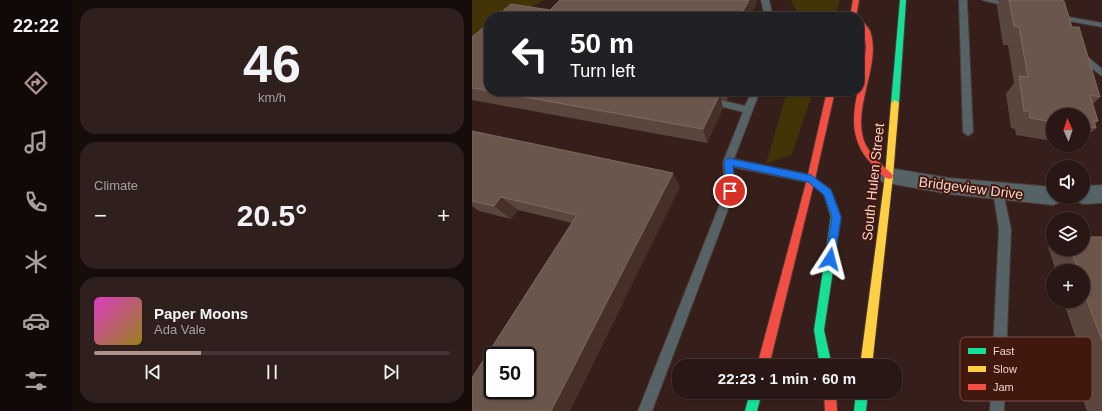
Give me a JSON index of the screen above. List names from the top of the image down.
{
  "streets": {
    "main road": ["South Hulen Street"],
    "street": ["Bridgeview Drive"]
  },
  "crossings": [
    ["South Hulen Street", "Bridgeview Drive"]
  ],
  "legend": ["Fast", "Slow", "Jam"],
  "north": "top",
  "page": {
    "tabs": "22:22",
    "tile": [
      ["46", "km/h"],
      "Climate"
    ],
    "turn": ["50 m", "Turn left"],
    "map_buttons": "+",
    "heat": ["−", "20.5°", "+"],
    "song": ["Paper Moons", "Ada Vale"],
    "limit": "50",
    "trip": "22:23 · 1 min · 60 m"
  }
}
